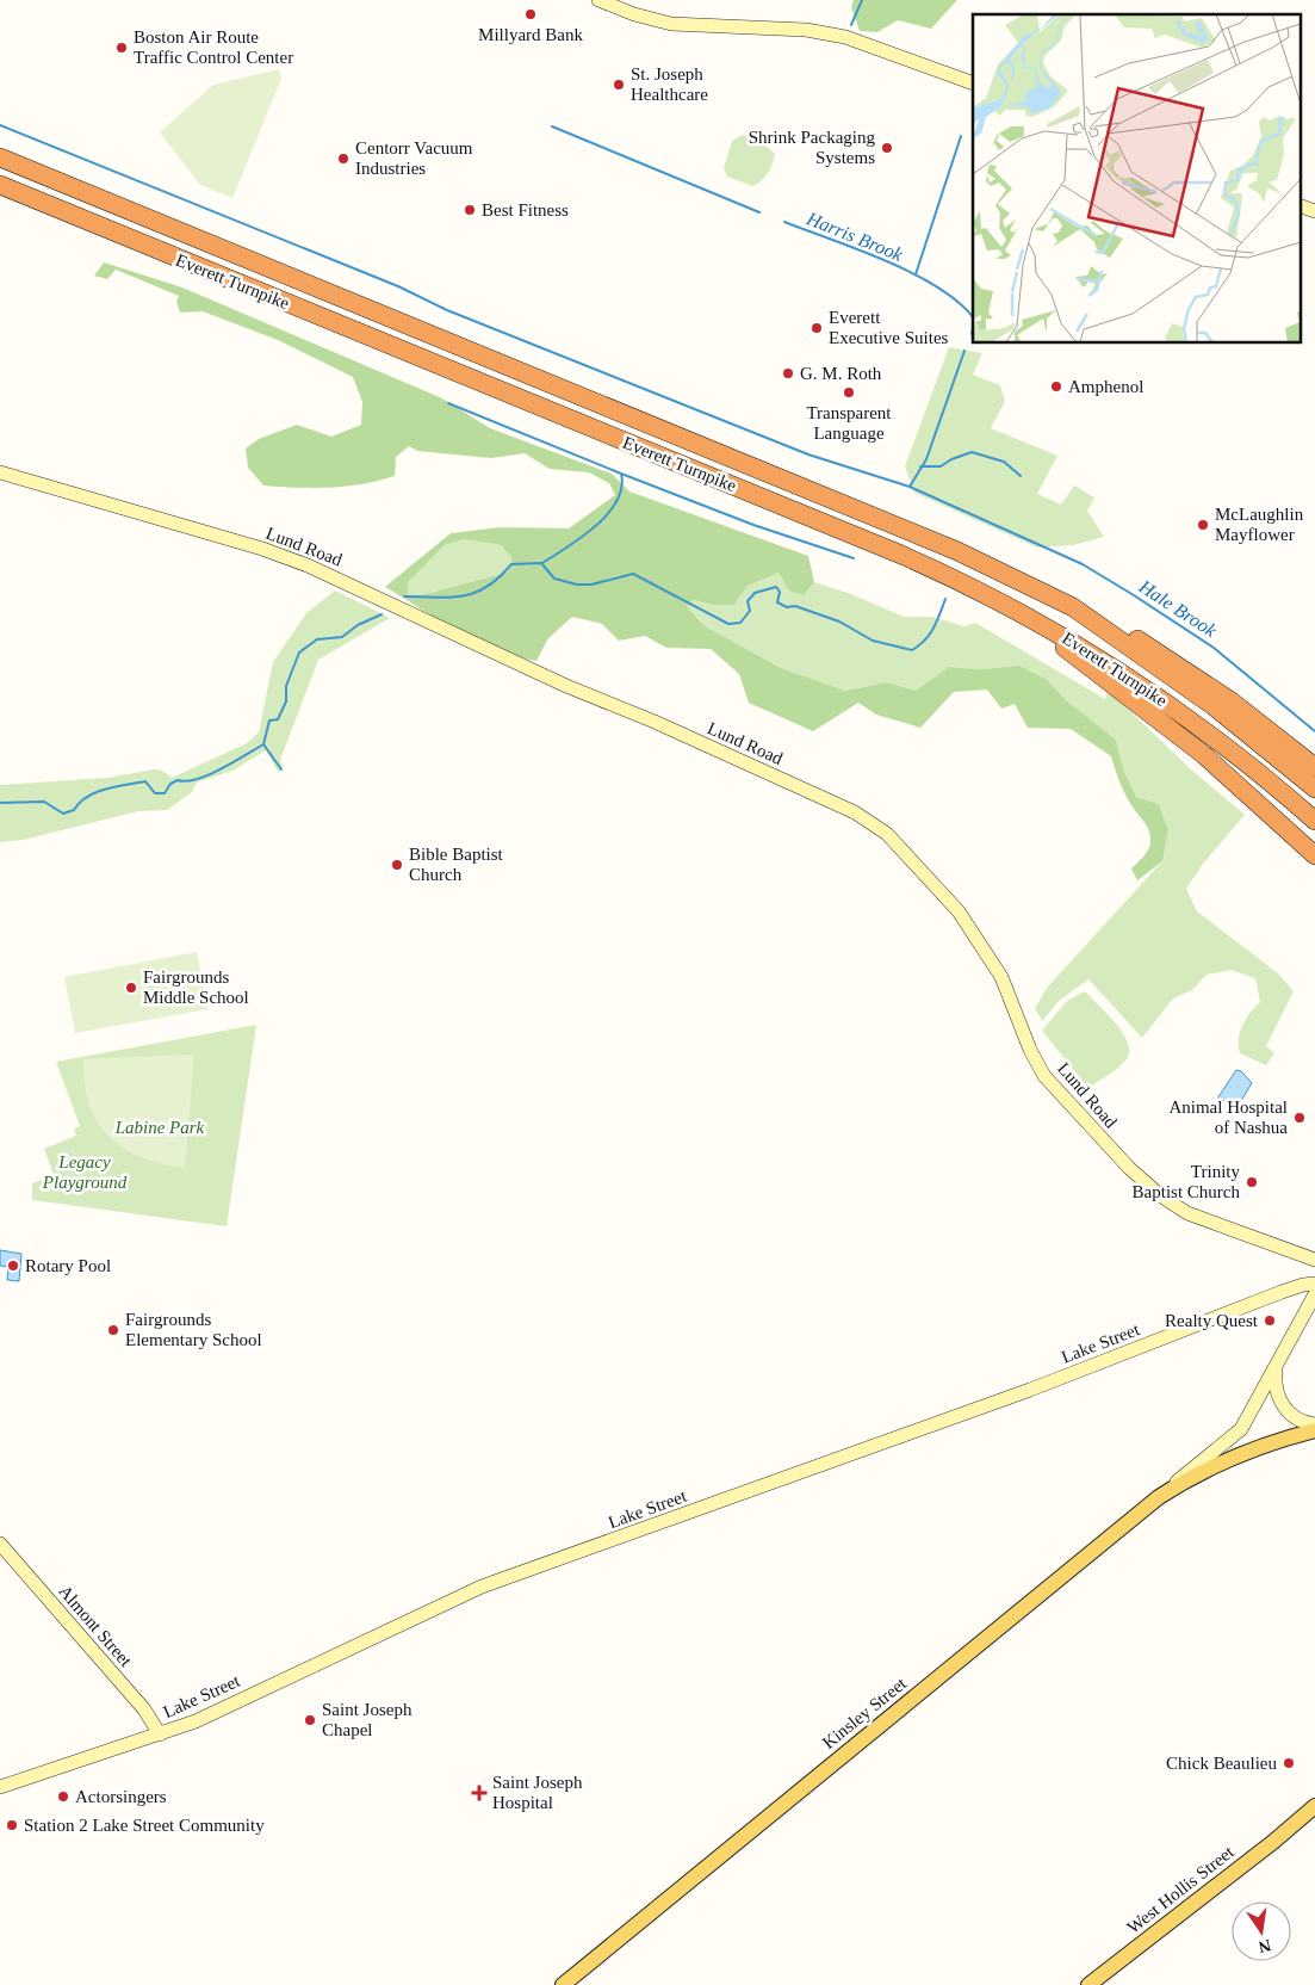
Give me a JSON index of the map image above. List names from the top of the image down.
{
  "streets": {
    "highway": ["Everett Turnpike"],
    "main road": ["Kinsley Street", "West Hollis Street"],
    "street": ["Lund Road", "Lake Street", "Almont Street"]
  },
  "crossings": [
    ["Lake Street", "Almont Street"]
  ],
  "water": ["Harris Brook", "Hale Brook"],
  "parks": ["Labine Park", "Legacy Playground"],
  "places": {
    "other": [
      "Millyard Bank",
      "Boston Air Route Traffic Control Center",
      "St. Joseph Healthcare",
      "Shrink Packaging Systems",
      "Centorr Vacuum Industries",
      "Best Fitness",
      "Everett Executive Suites",
      "G. M. Roth",
      "Amphenol",
      "Transparent Language",
      "McLaughlin Mayflower",
      "Bible Baptist Church",
      "Fairgrounds Middle School",
      "Animal Hospital of Nashua",
      "Trinity Baptist Church",
      "Rotary Pool",
      "Realty Quest",
      "Fairgrounds Elementary School",
      "Saint Joseph Chapel",
      "Chick Beaulieu",
      "Actorsingers",
      "Station 2 Lake Street Community"
    ],
    "health": ["Saint Joseph Hospital"]
  },
  "north": "bottom"
}
